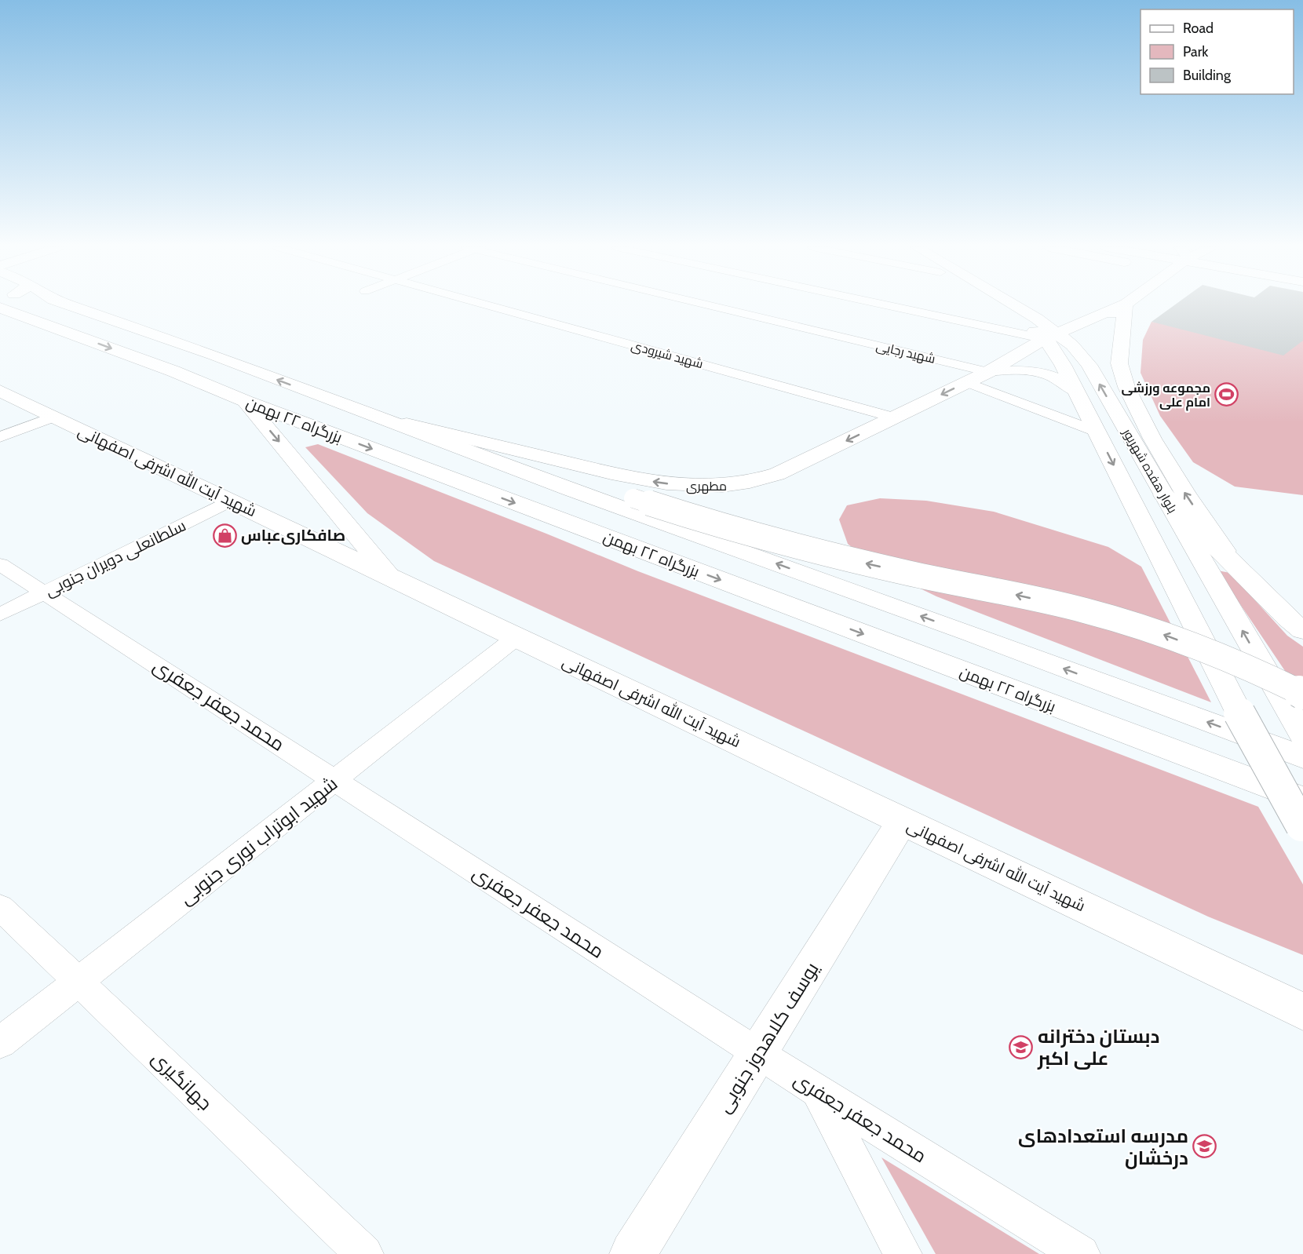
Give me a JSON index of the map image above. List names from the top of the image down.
{
  "streets": {
    "main road": [
      "بزرگراه ۲۲ بهمن",
      "شهید آیت الله اشرفی اصفهانی",
      "بلوار هفده شهریور",
      "مطهری",
      "یوسف کلاهدوز جنوبی"
    ],
    "street": [
      "شهید رجایی",
      "شهید شیرودی",
      "سلطانعلی دویران جنوبی",
      "محمد جعفر جعفری",
      "شهید ابوتراب نوری جنوبی",
      "جهانگیری"
    ]
  },
  "crossings": [
    ["شهید رجایی", "بلوار هفده شهریور"],
    ["شهید رجایی", "مطهری"],
    ["شهید شیرودی", "مطهری"],
    ["بزرگراه ۲۲ بهمن", "بلوار هفده شهریور"],
    ["شهید آیت الله اشرفی اصفهانی", "سلطانعلی دویران جنوبی"],
    ["شهید آیت الله اشرفی اصفهانی", "شهید ابوتراب نوری جنوبی"],
    ["شهید آیت الله اشرفی اصفهانی", "یوسف کلاهدوز جنوبی"],
    ["بلوار هفده شهریور", "مطهری"],
    ["سلطانعلی دویران جنوبی", "محمد جعفر جعفری"],
    ["محمد جعفر جعفری", "شهید ابوتراب نوری جنوبی"],
    ["محمد جعفر جعفری", "یوسف کلاهدوز جنوبی"],
    ["شهید ابوتراب نوری جنوبی", "جهانگیری"]
  ],
  "places": {
    "sports": ["مجموعه ورزشی امام علی"],
    "shop": ["صافکاری‌عباس"],
    "school or university": ["دبستان دخترانه علی اکبر", "مدرسه استعدادهای درخشان"]
  },
  "legend": ["Road", "Park", "Building"]
}
